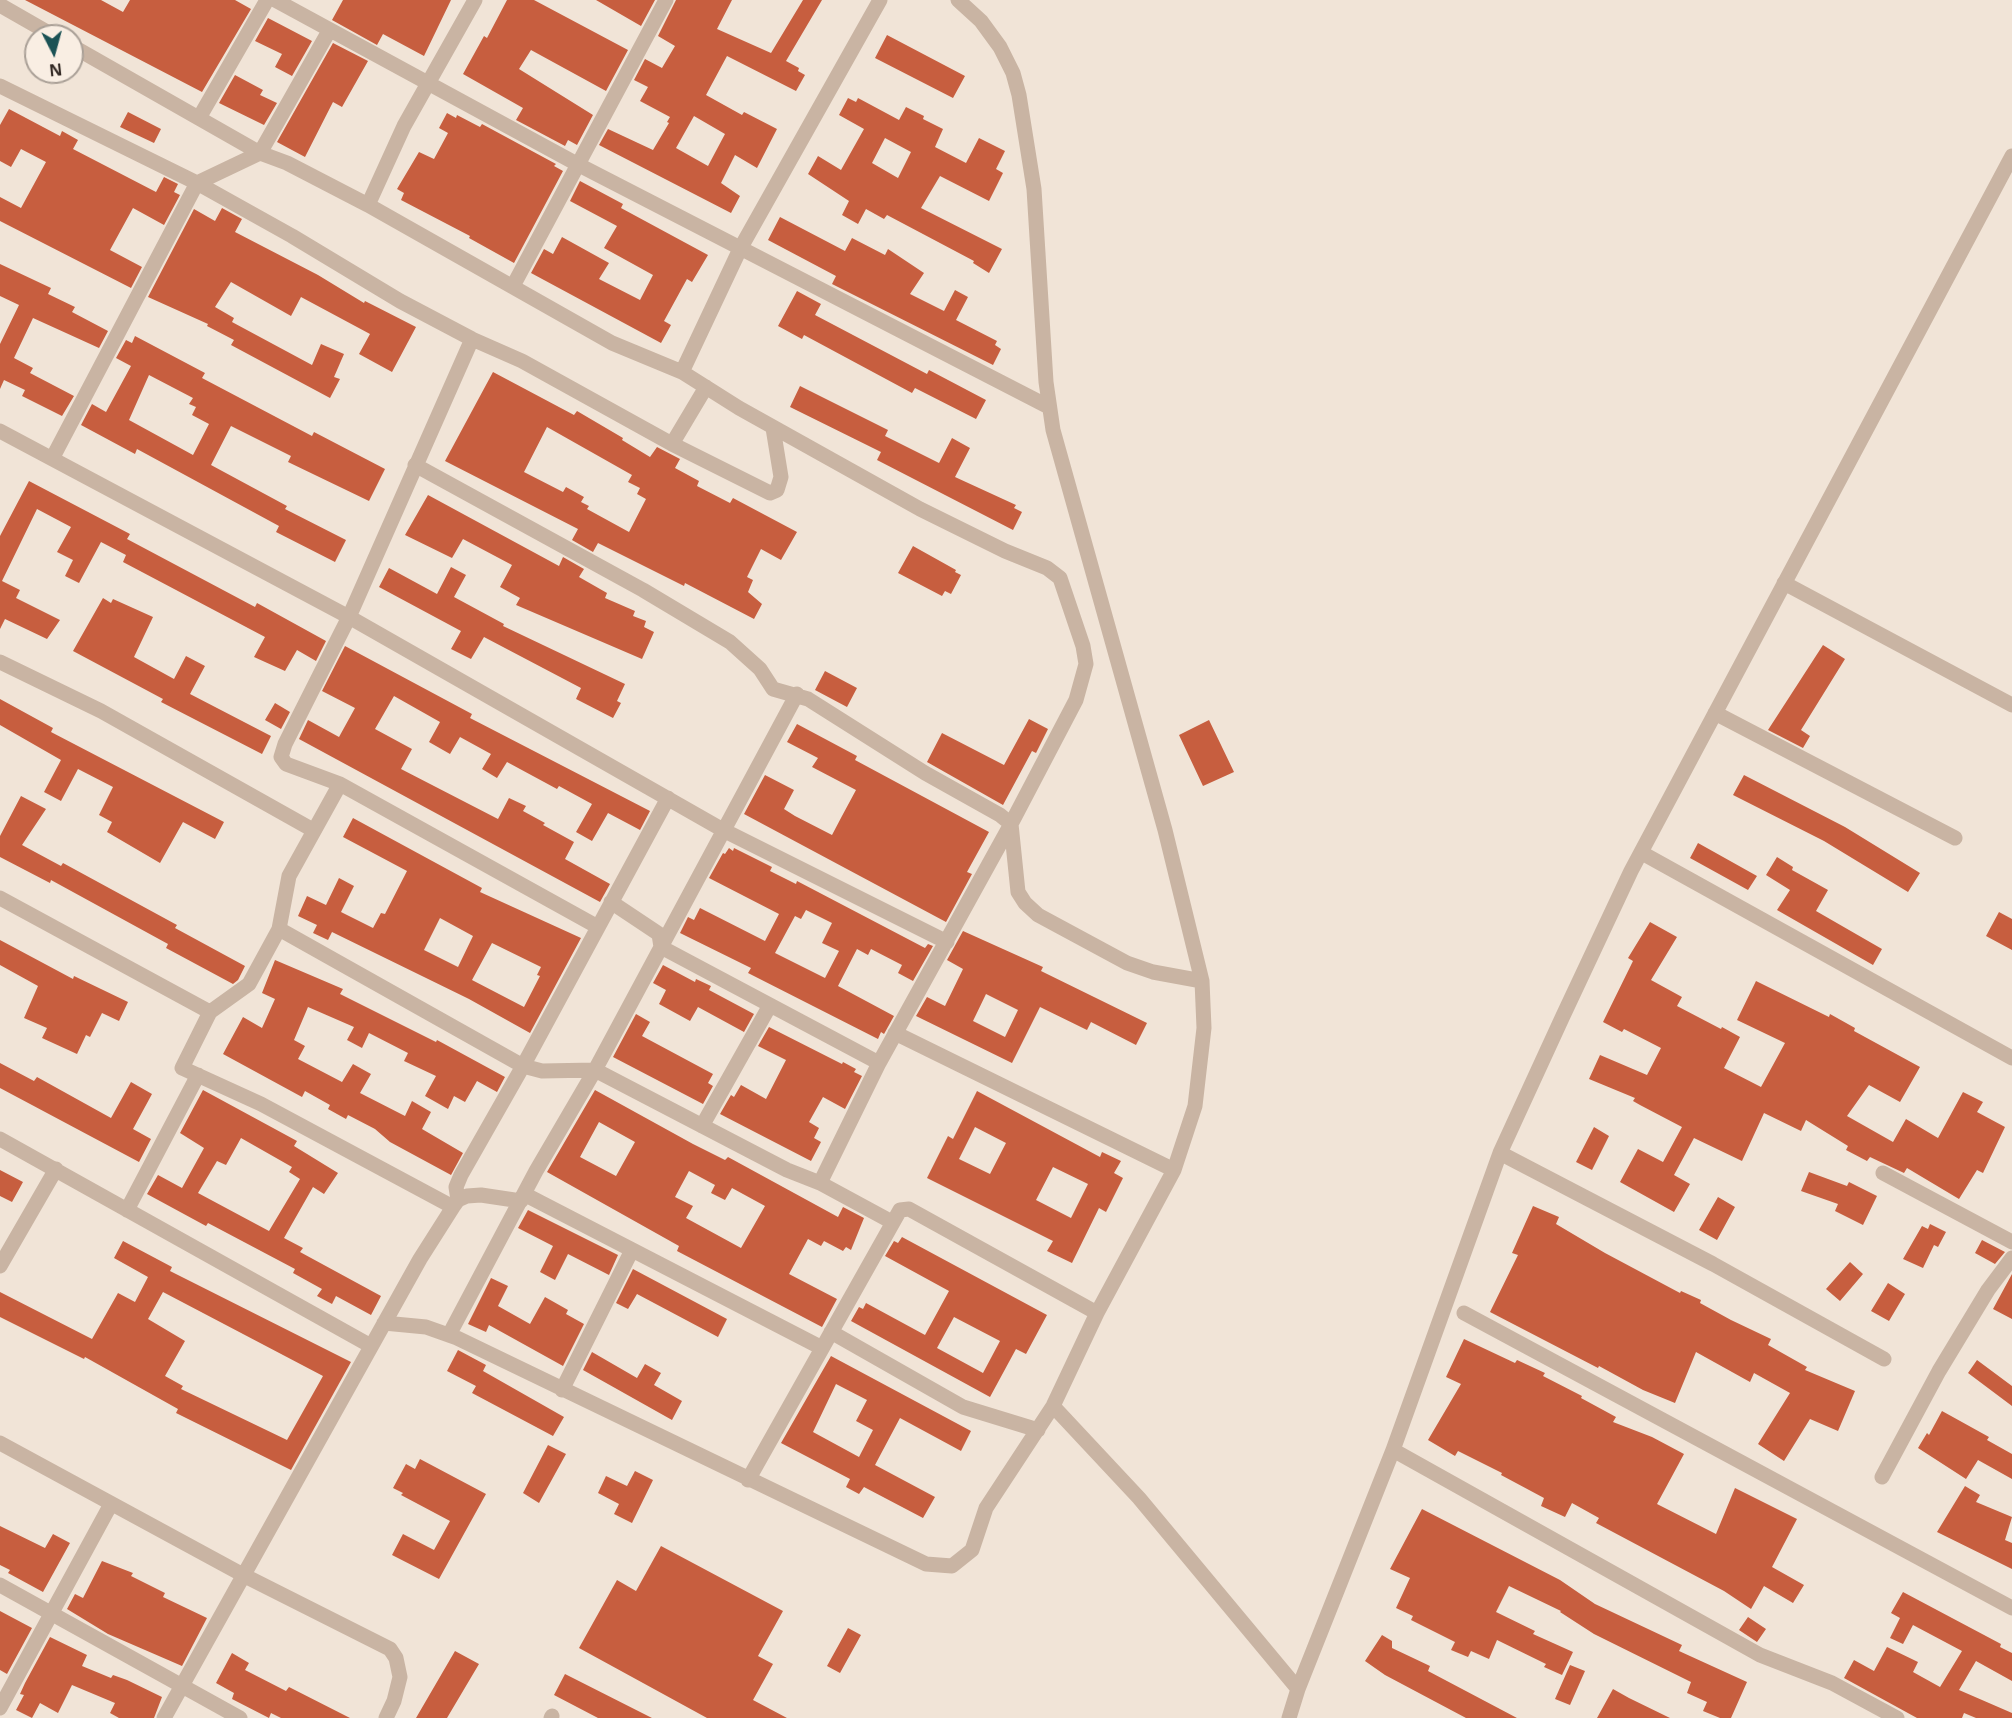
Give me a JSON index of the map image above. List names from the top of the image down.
{
  "north": "bottom"
}
